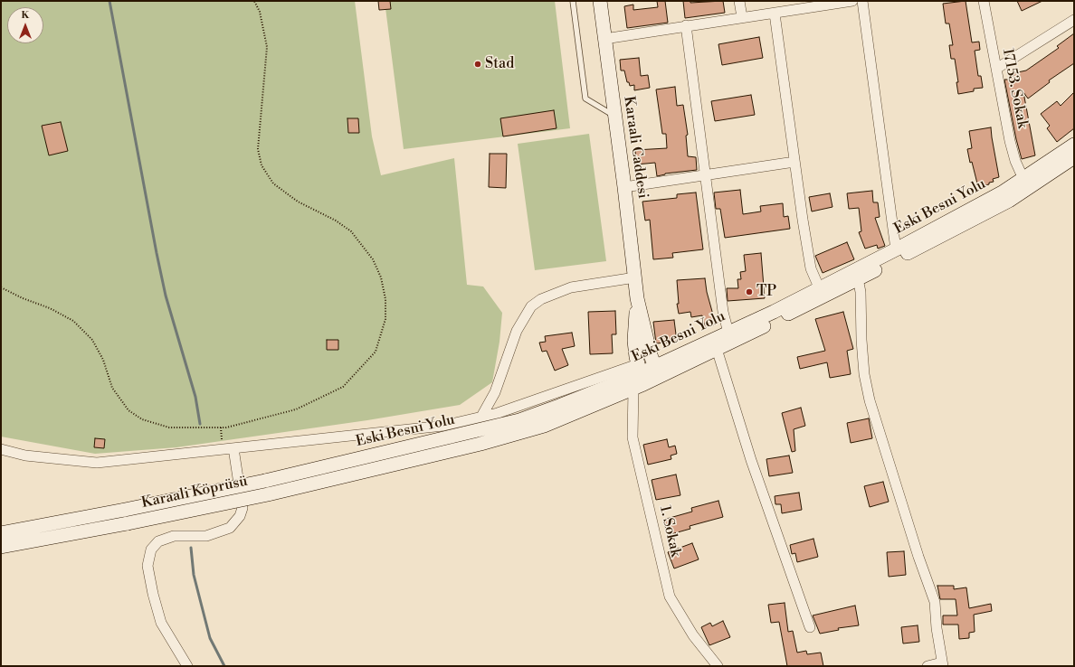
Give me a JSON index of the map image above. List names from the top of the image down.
{
  "streets": {
    "main road": ["Karaali Caddesi", "Eski Besni Yolu", "Karaali Köprüsü"],
    "street": ["17153. Sokak", "1. Sokak"]
  },
  "crossings": [
    ["17153. Sokak", "Eski Besni Yolu"],
    ["Eski Besni Yolu", "Karaali Köprüsü"],
    ["Eski Besni Yolu", "1. Sokak"]
  ],
  "places": ["Stad", "TP"],
  "north": "top"
}
